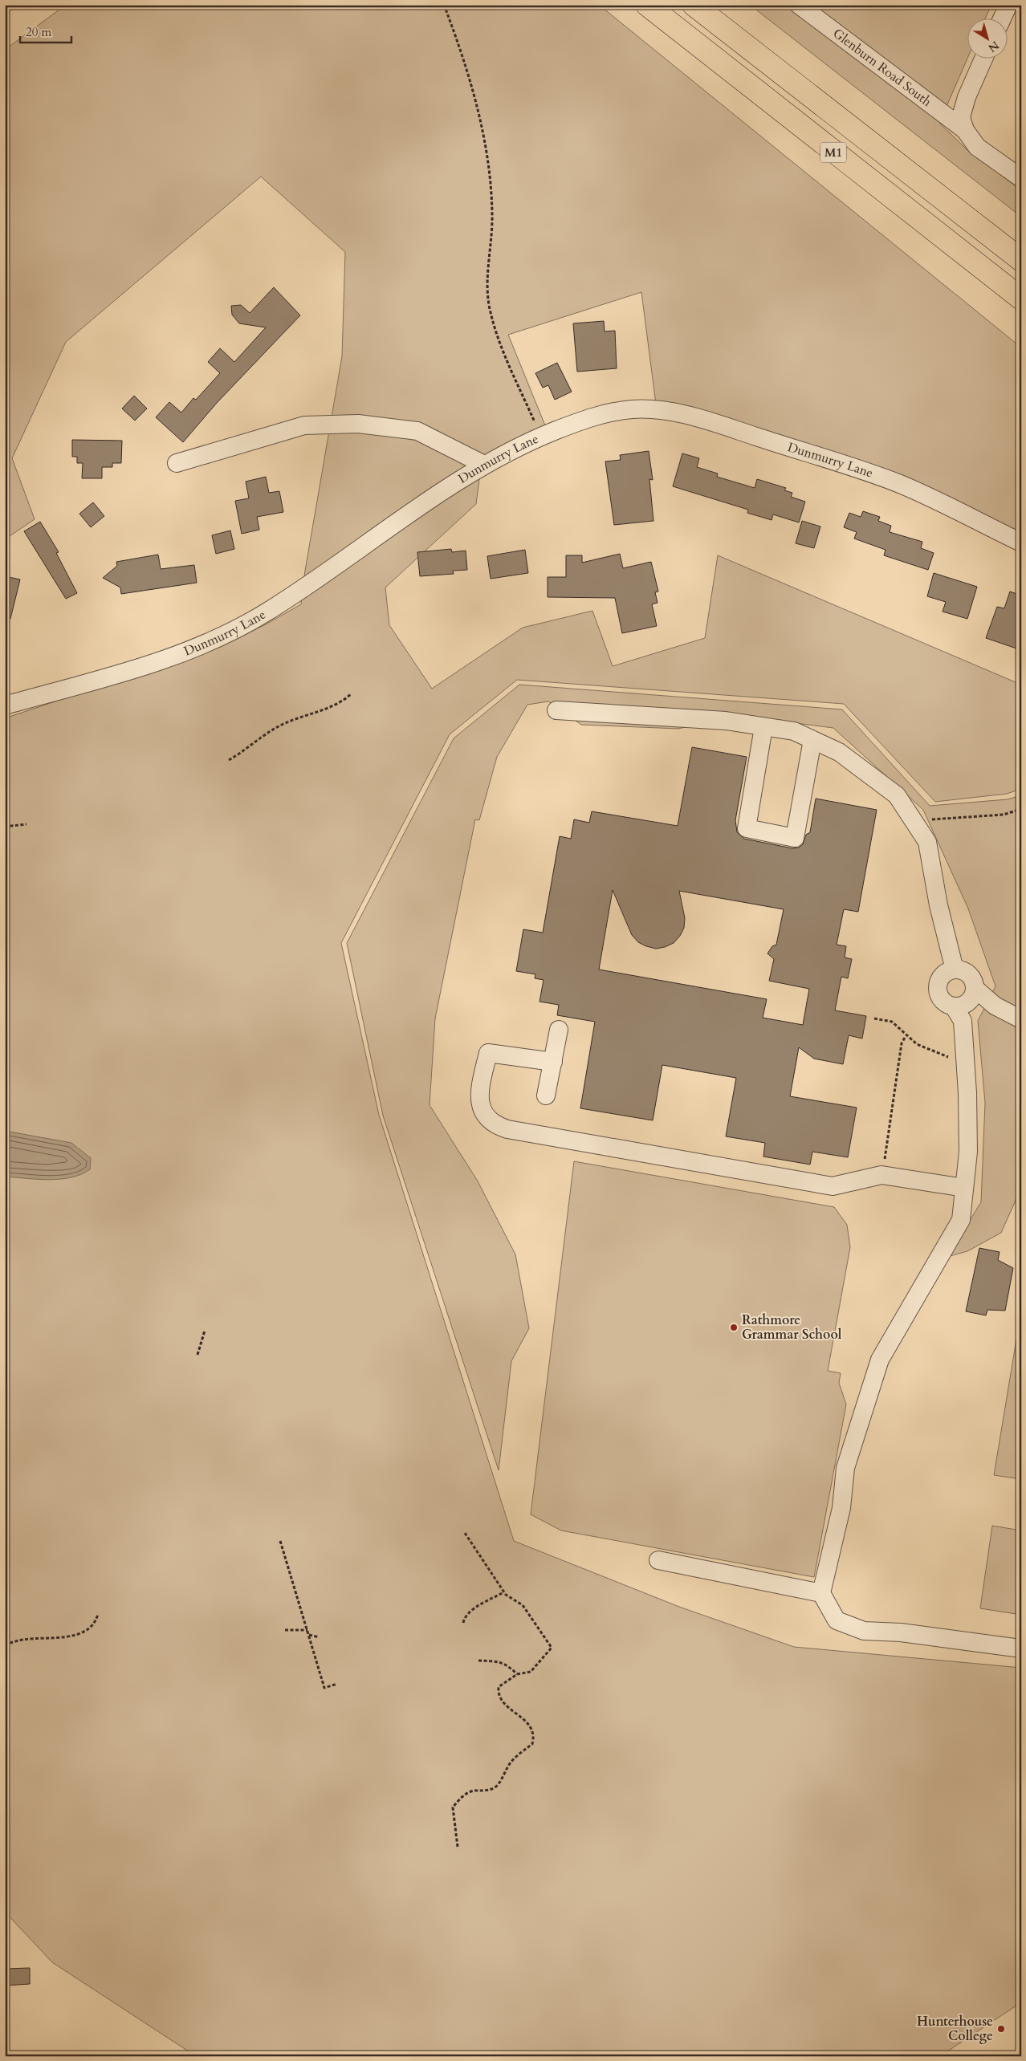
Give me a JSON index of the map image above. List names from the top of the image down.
{
  "streets": {
    "highway": ["M1"],
    "street": ["Glenburn Road South", "Dunmurry Lane"]
  },
  "places": ["Rathmore Grammar School", "Hunterhouse College"],
  "scale_bar": "20 m",
  "north": "bottom right"
}
